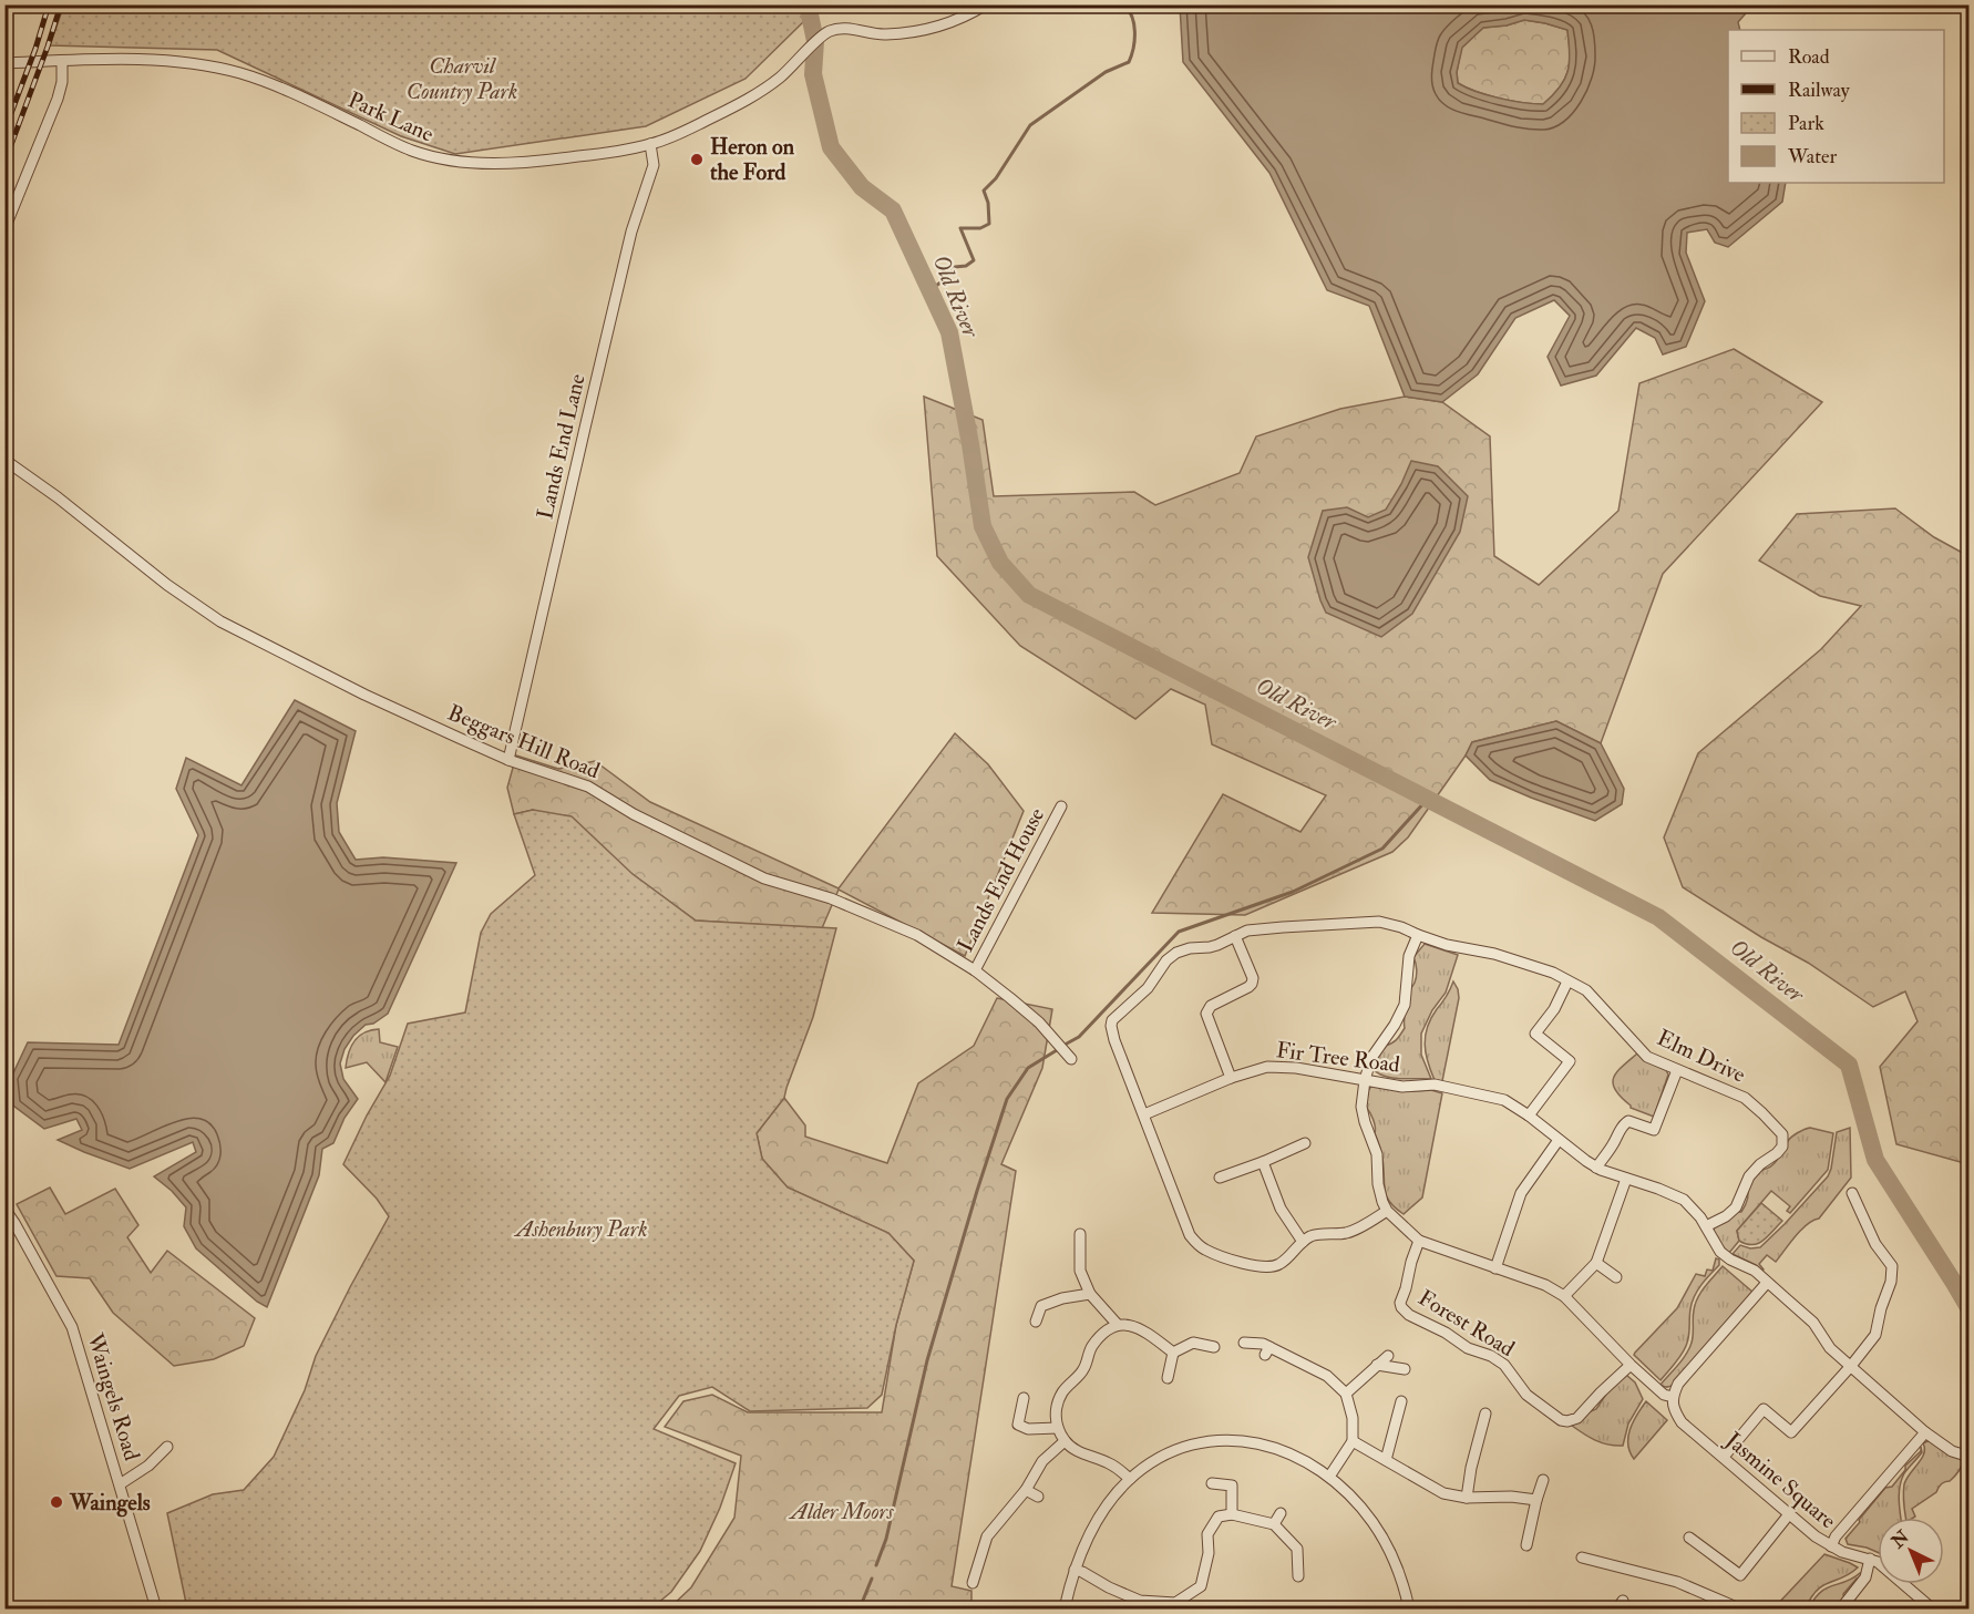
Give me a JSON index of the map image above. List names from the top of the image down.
{
  "streets": {
    "street": [
      "Park Lane",
      "Lands End Lane",
      "Beggars Hill Road",
      "Lands End House",
      "Elm Drive",
      "Fir Tree Road",
      "Forest Road",
      "Waingels Road",
      "Jasmine Square"
    ]
  },
  "crossings": [
    ["Park Lane", "Lands End Lane"],
    ["Lands End Lane", "Beggars Hill Road"],
    ["Beggars Hill Road", "Lands End House"]
  ],
  "water": ["Old River"],
  "parks": ["Charvil Country Park", "Ashenbury Park", "Alder Moors"],
  "places": ["Heron on the Ford", "Waingels"],
  "legend": [
    "Road",
    "Railway",
    "Park",
    "Water"
  ],
  "north": "top left"
}
